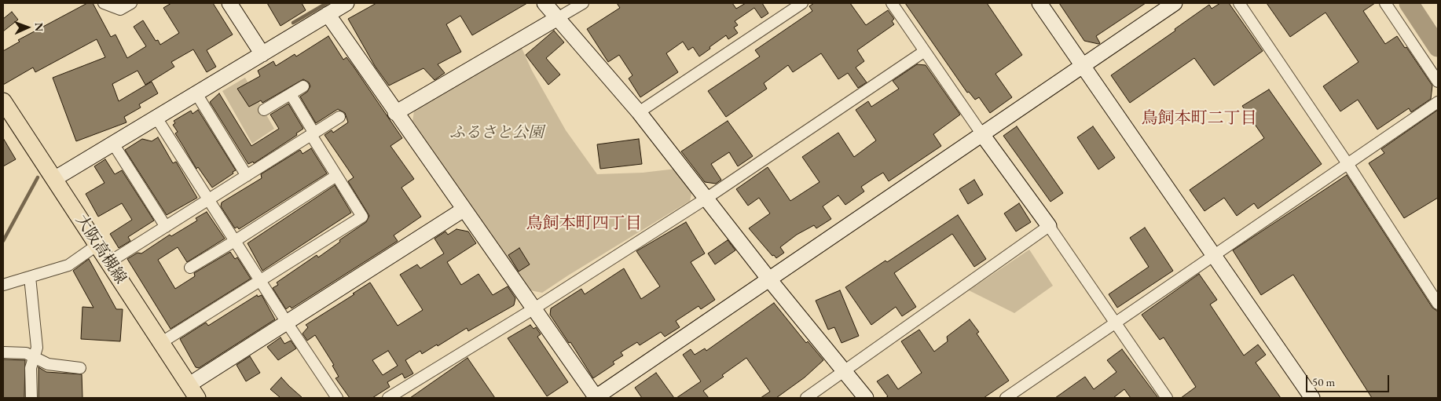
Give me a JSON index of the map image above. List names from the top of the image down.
{
  "streets": {
    "main road": ["大阪高槻線"]
  },
  "districts": ["鳥飼本町二丁目", "鳥飼本町四丁目"],
  "parks": ["ふるさと公園"],
  "scale_bar": "50 m",
  "north": "right"
}
